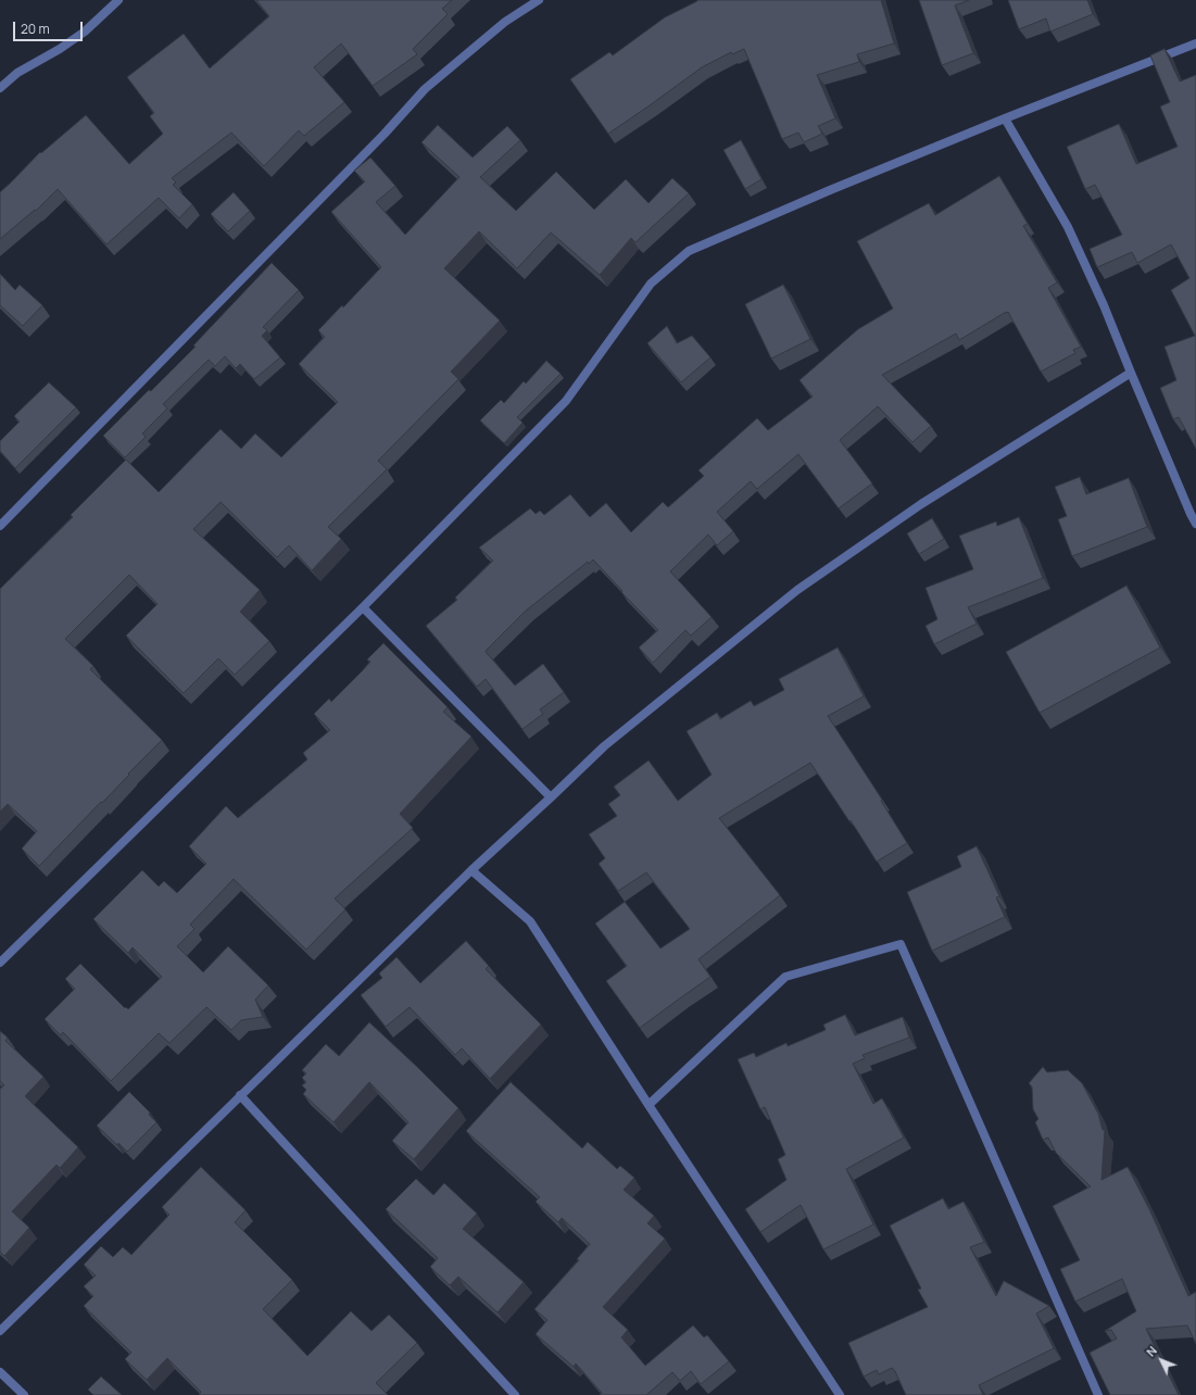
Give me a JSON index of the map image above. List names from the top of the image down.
{
  "scale_bar": "20 m",
  "north": "top left"
}
